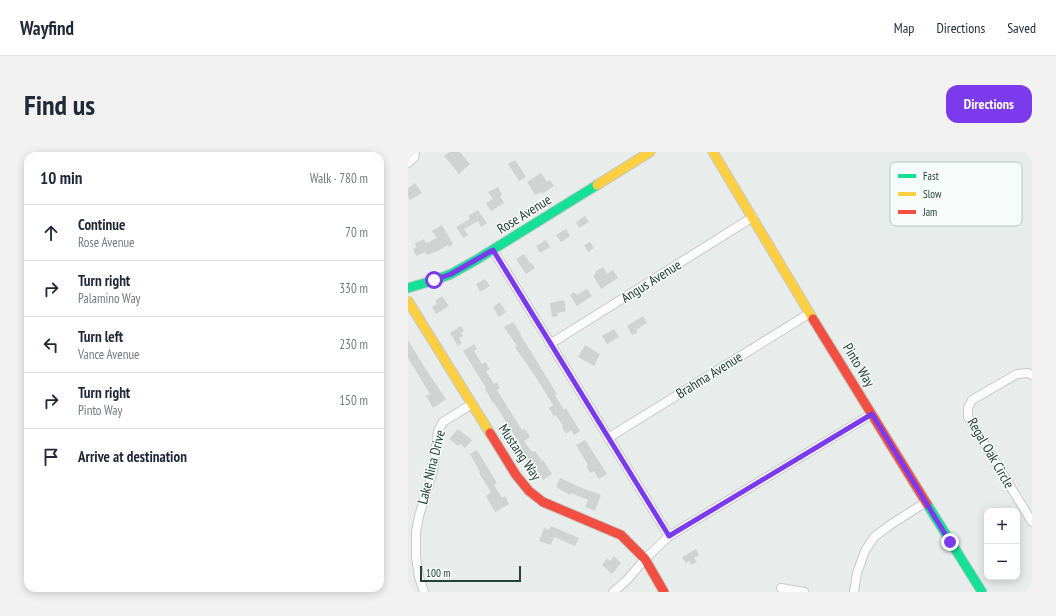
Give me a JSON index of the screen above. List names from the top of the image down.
{
  "streets": {
    "street": [
      "Rose Avenue",
      "Angus Avenue",
      "Pinto Way",
      "Brahma Avenue",
      "Mustang Way",
      "Regal Oak Circle",
      "Lake Nina Drive"
    ]
  },
  "crossings": [
    ["Angus Avenue", "Pinto Way"],
    ["Pinto Way", "Brahma Avenue"],
    ["Mustang Way", "Lake Nina Drive"]
  ],
  "legend": ["Fast", "Slow", "Jam"],
  "scale_bar": "100 m",
  "page": {
    "header": "Wayfind",
    "nav": ["Map", "Directions", "Saved"],
    "buttons": "Directions",
    "title": "Find us",
    "heading": ["10 min", "Walk · 780 m"],
    "list": [
      ["Continue", "Rose Avenue", "70 m"],
      ["Turn right", "Palamino Way", "330 m"],
      ["Turn left", "Vance Avenue", "230 m"],
      ["Turn right", "Pinto Way", "150 m"],
      "Arrive at destination"
    ],
    "map_buttons": ["+", "−"],
    "scale": "100 m"
  }
}
